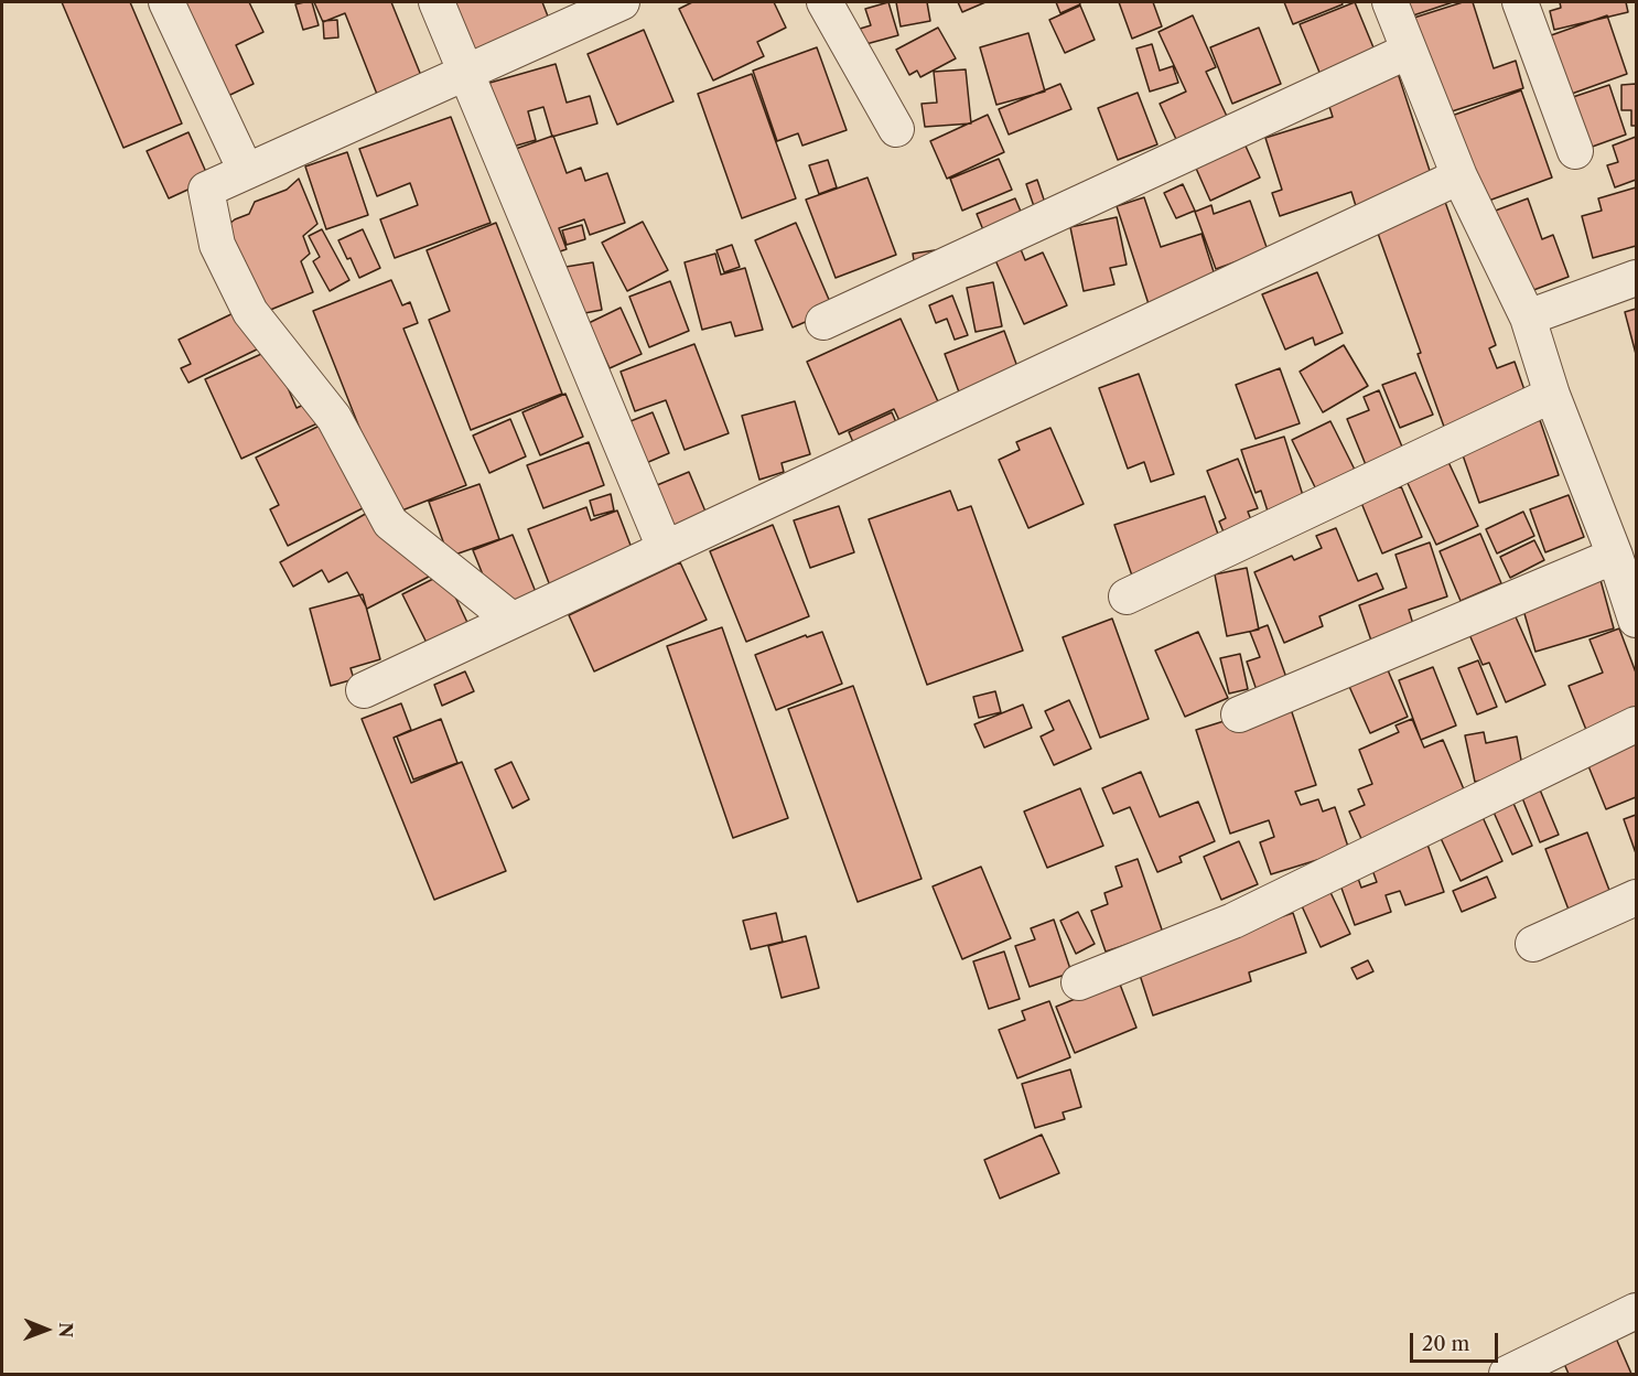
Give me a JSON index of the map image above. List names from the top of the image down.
{
  "scale_bar": "20 m",
  "north": "right"
}
